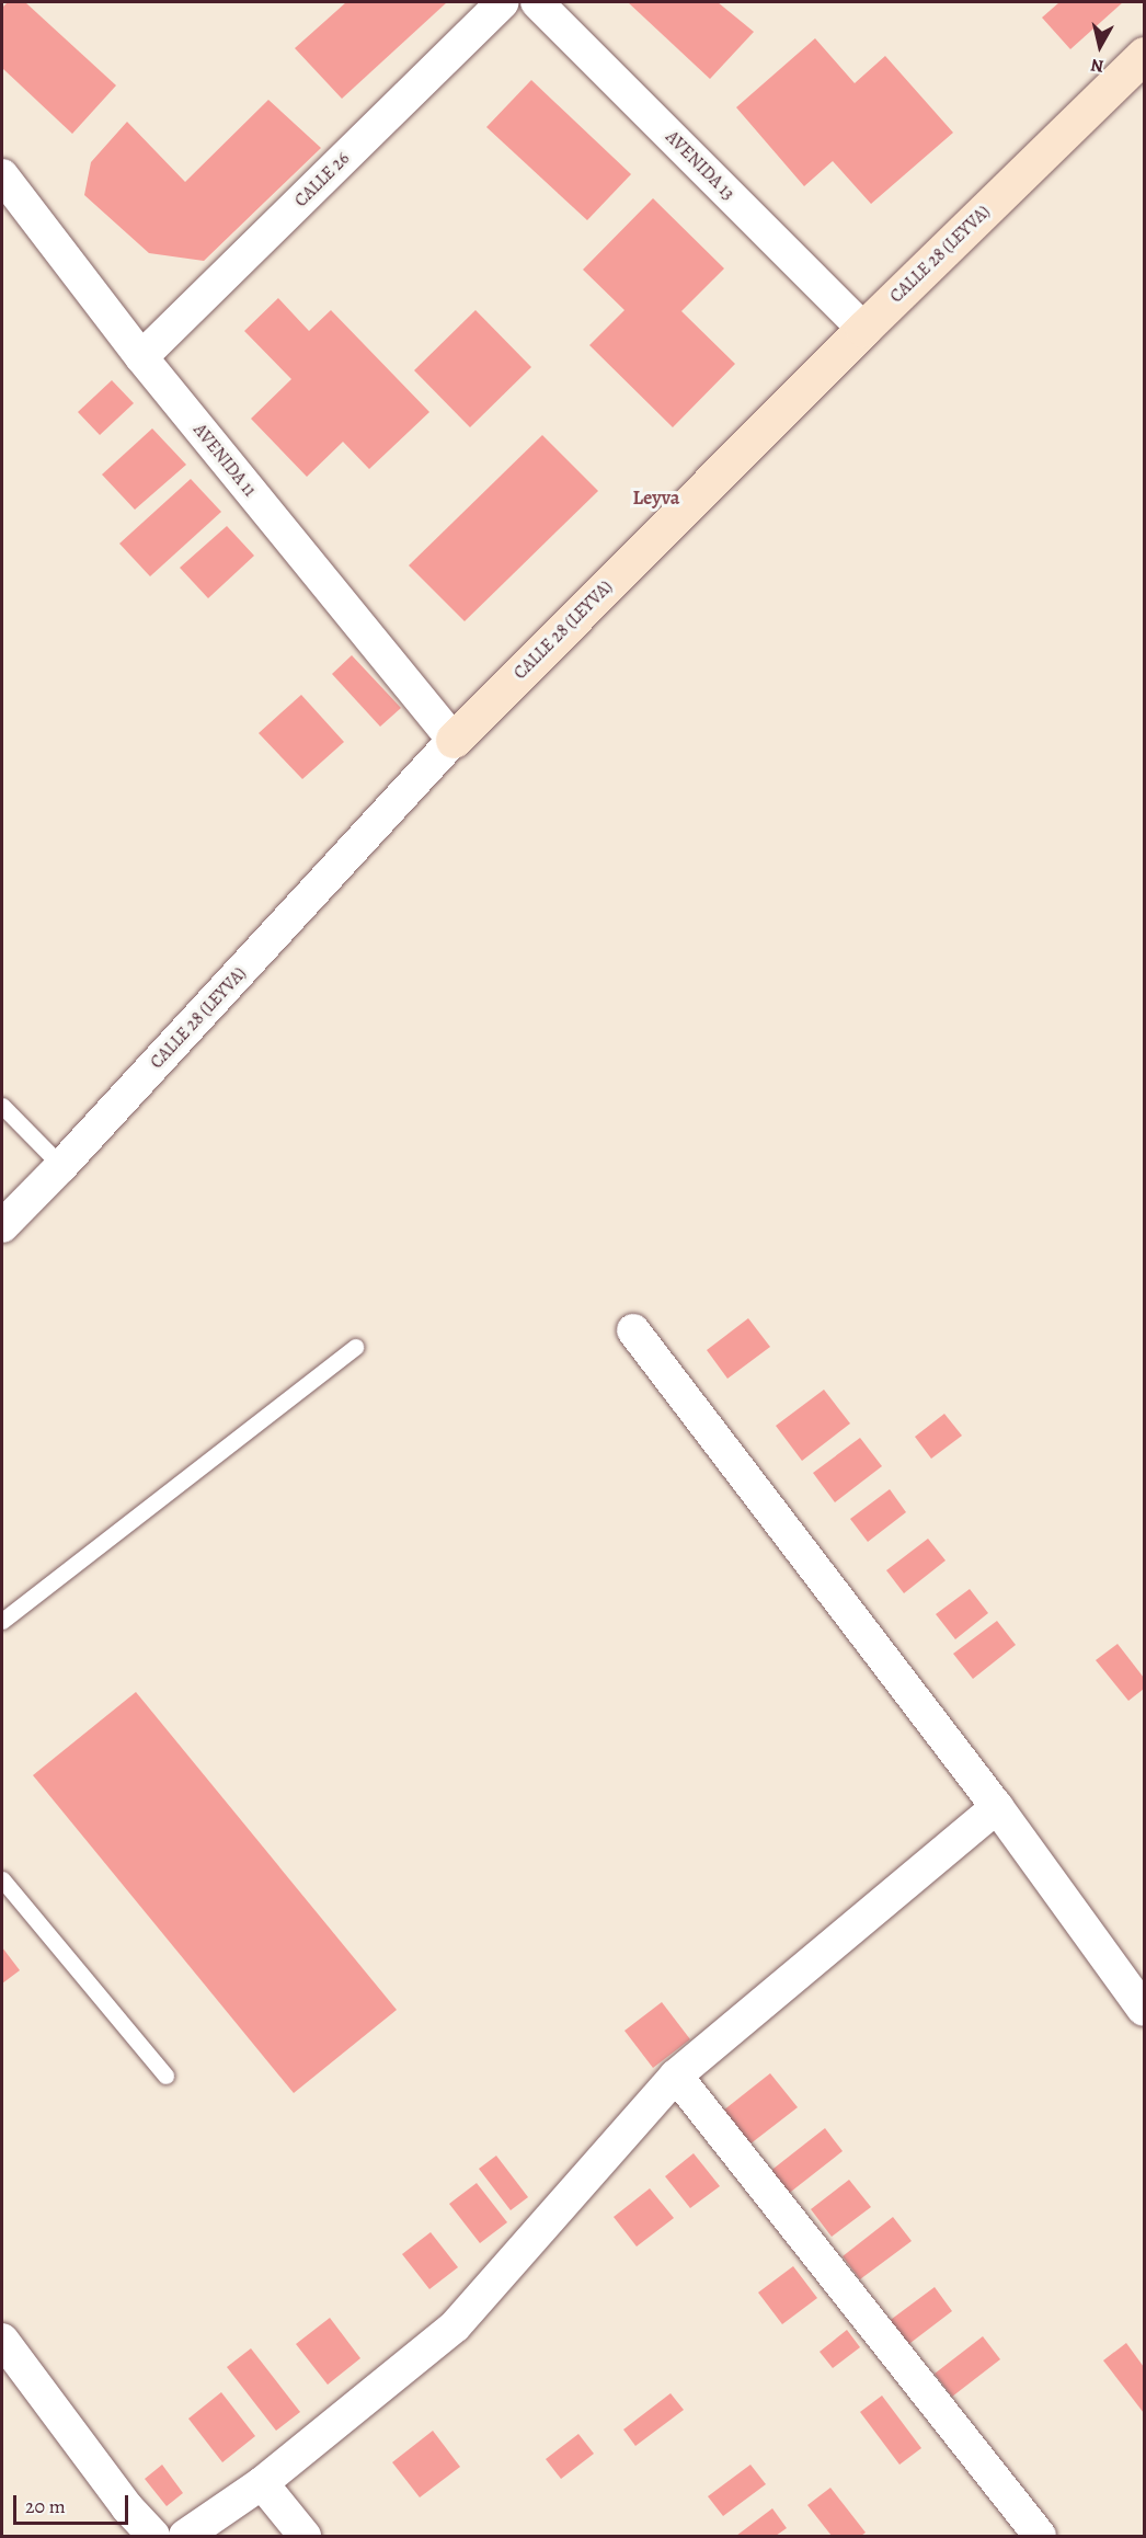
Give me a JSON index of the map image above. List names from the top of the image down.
{
  "streets": {
    "street": [
      "AVENIDA 13",
      "CALLE 26",
      "CALLE 28 (LEYVA)",
      "AVENIDA 11"
    ]
  },
  "crossings": [
    ["AVENIDA 13", "CALLE 28 (LEYVA)"],
    ["CALLE 26", "AVENIDA 11"],
    ["CALLE 28 (LEYVA)", "AVENIDA 11"]
  ],
  "districts": ["Leyva"],
  "scale_bar": "20 m",
  "north": "bottom"
}
